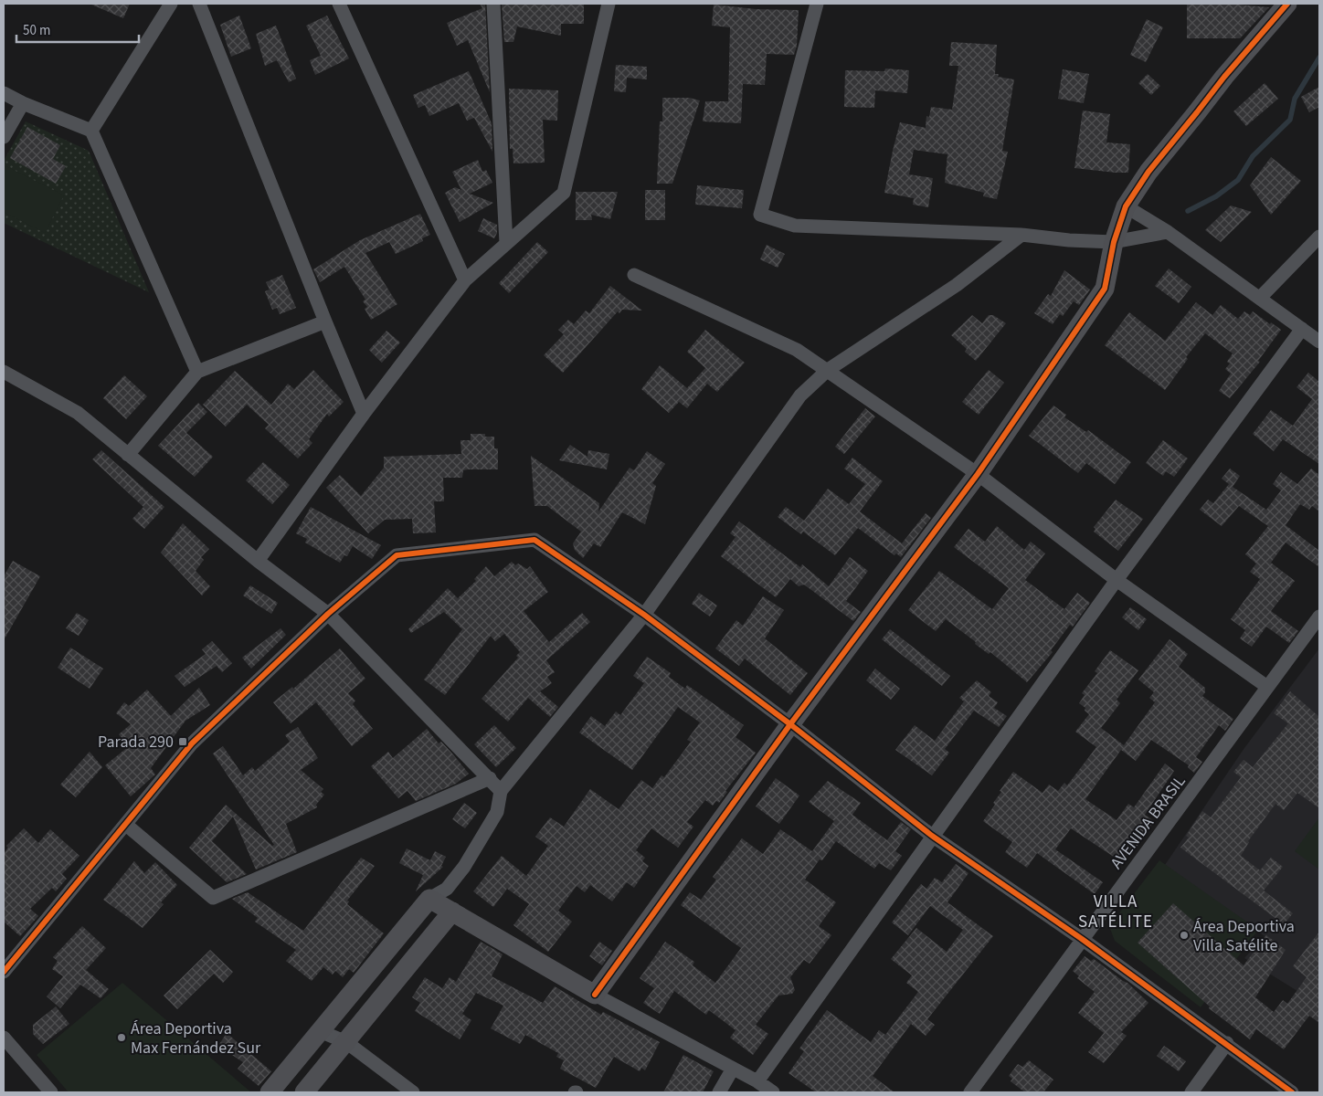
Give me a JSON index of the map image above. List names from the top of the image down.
{
  "streets": {
    "street": ["AVENIDA BRASIL"]
  },
  "districts": ["VILLA SATÉLITE"],
  "places": {
    "transit": ["Parada 290"],
    "other": ["Área Deportiva Villa Satélite", "Área Deportiva Max Fernández Sur"]
  },
  "scale_bar": "50 m"
}
